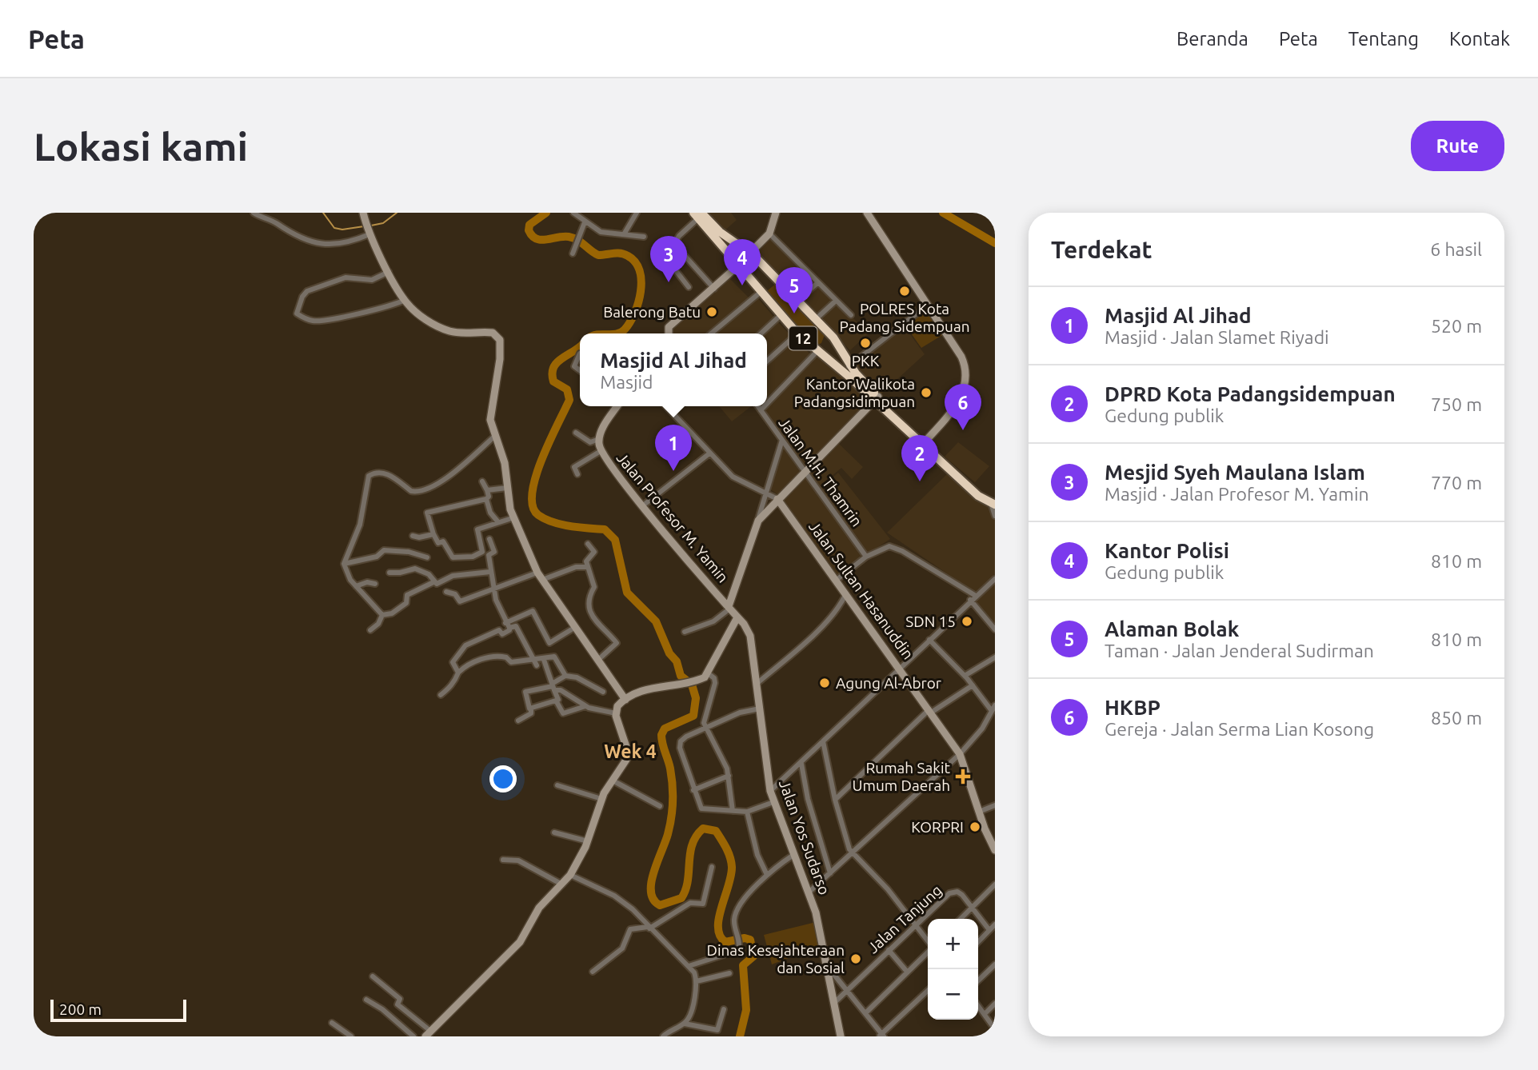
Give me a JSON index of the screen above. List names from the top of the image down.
{
  "streets": {
    "highway": ["12"],
    "street": [
      "Jalan M.H. Thamrin",
      "Jalan Profesor M. Yamin",
      "Jalan Sultan Hasanuddin",
      "Jalan Yos Sudarso",
      "Jalan Tanjung"
    ]
  },
  "crossings": [
    ["Jalan Profesor M. Yamin", "Jalan Yos Sudarso"],
    ["Jalan Yos Sudarso", "Jalan Tanjung"]
  ],
  "districts": ["Wek 4"],
  "places": {
    "other": [
      "POLRES Kota Padang Sidempuan",
      "Balerong Batu",
      "PKK",
      "Kantor Walikota Padangsidimpuan",
      "SDN 15",
      "Agung Al-Abror",
      "KORPRI",
      "Dinas Kesejahteraan dan Sosial"
    ],
    "health": ["Rumah Sakit Umum Daerah"]
  },
  "scale_bar": "200 m",
  "page": {
    "header": "Peta",
    "nav": [
      "Beranda",
      "Peta",
      "Tentang",
      "Kontak"
    ],
    "buttons": "Rute",
    "title": "Lokasi kami",
    "heading": ["Terdekat", "6 hasil"],
    "pins": [
      "3",
      "4",
      "5",
      "6",
      "1",
      "2"
    ],
    "list": [
      {
        "mark": "1",
        "name": "Masjid Al Jihad",
        "note": "Masjid · Jalan Slamet Riyadi",
        "value": "520 m"
      },
      {
        "mark": "2",
        "name": "DPRD Kota Padangsidempuan",
        "note": "Gedung publik",
        "value": "750 m"
      },
      {
        "mark": "3",
        "name": "Mesjid Syeh Maulana Islam",
        "note": "Masjid · Jalan Profesor M. Yamin",
        "value": "770 m"
      },
      {
        "mark": "4",
        "name": "Kantor Polisi",
        "note": "Gedung publik",
        "value": "810 m"
      },
      {
        "mark": "5",
        "name": "Alaman Bolak",
        "note": "Taman · Jalan Jenderal Sudirman",
        "value": "810 m"
      },
      {
        "mark": "6",
        "name": "HKBP",
        "note": "Gereja · Jalan Serma Lian Kosong",
        "value": "850 m"
      }
    ],
    "popup": ["Masjid Al Jihad", "Masjid"],
    "map_buttons": ["+", "−"],
    "scale": "200 m"
  }
}
